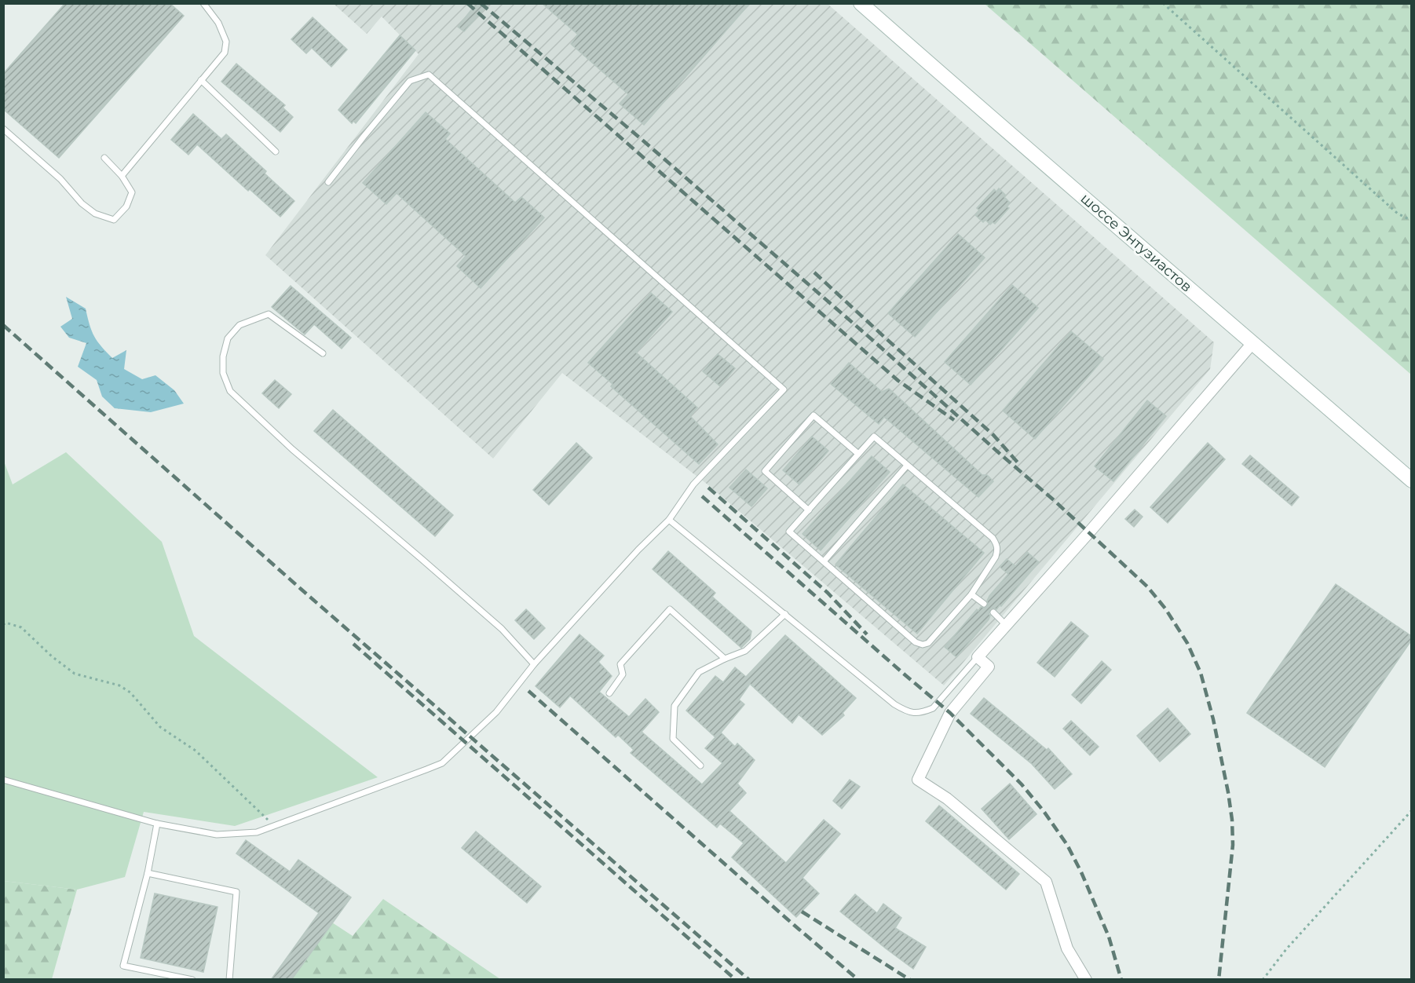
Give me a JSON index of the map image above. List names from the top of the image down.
{
  "streets": {
    "main road": ["шоссе Энтузиастов"]
  }
}
